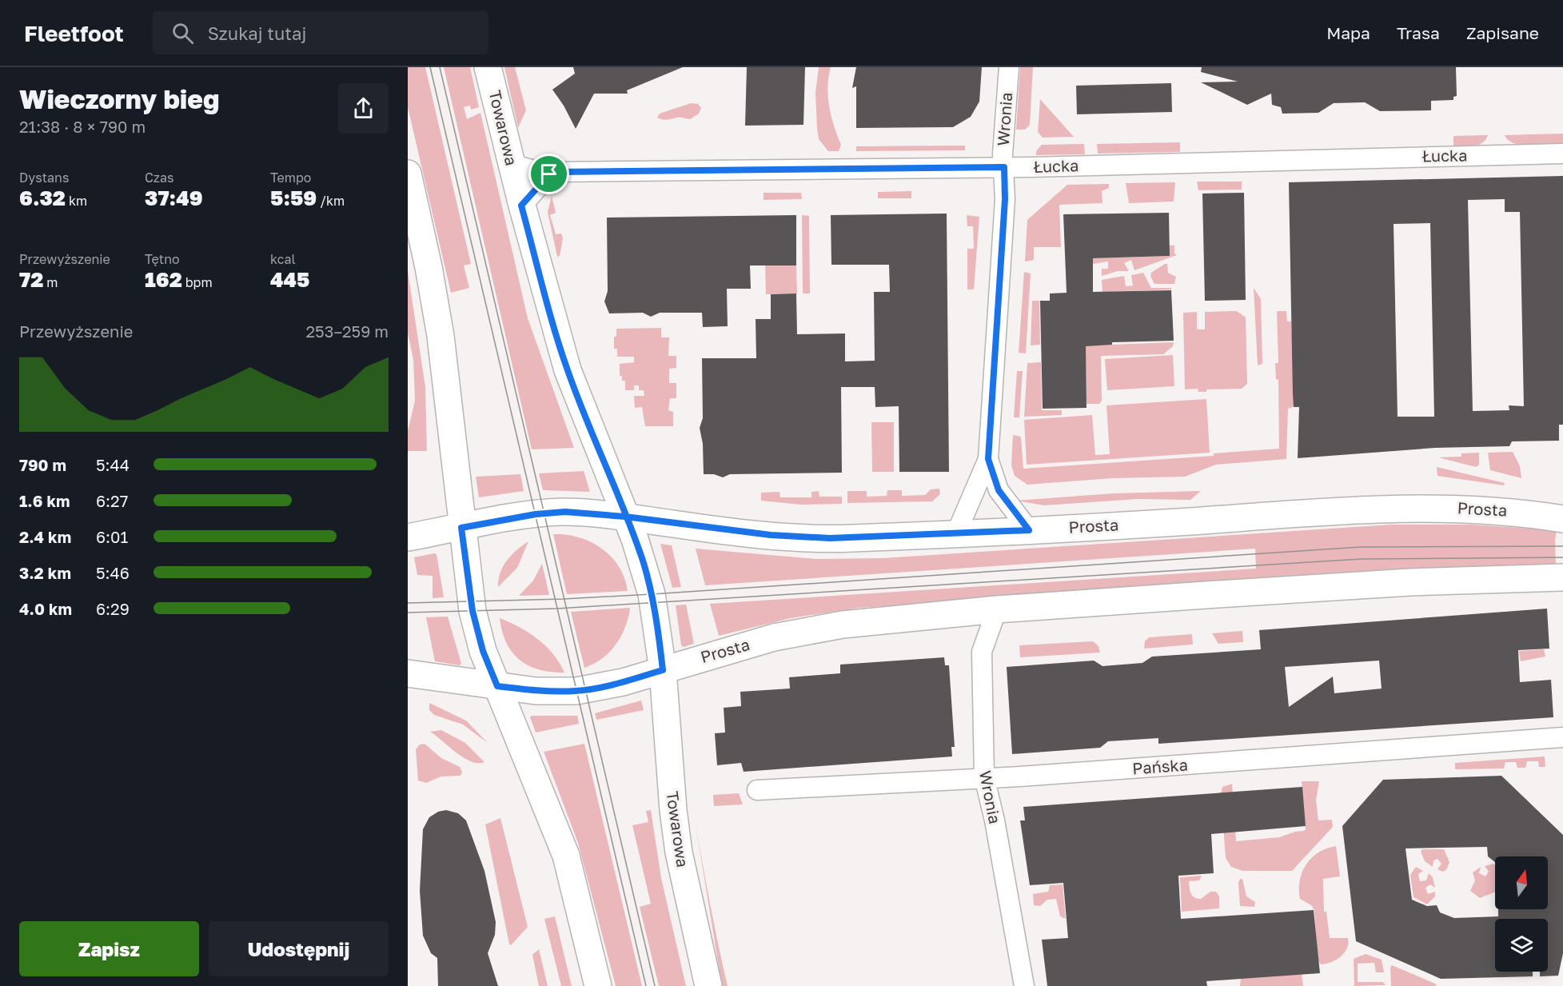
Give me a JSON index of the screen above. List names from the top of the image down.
{
  "streets": {
    "main road": ["Towarowa", "Prosta"],
    "street": ["Wronia", "Łucka", "Pańska"]
  },
  "crossings": [
    ["Wronia", "Łucka"],
    ["Wronia", "Prosta"],
    ["Wronia", "Pańska"],
    ["Towarowa", "Łucka"],
    ["Towarowa", "Prosta"]
  ],
  "north": "top",
  "page": {
    "header": "Fleetfoot",
    "search": "Szukaj tutaj",
    "nav": ["Mapa", "Trasa", "Zapisane"],
    "heading": ["Wieczorny bieg", "21:38 · 8 × 790 m"],
    "stats": [
      ["Dystans", "6.32 km"],
      ["Czas", "37:49"],
      ["Tempo", "5:59 /km"],
      ["Przewyższenie", "72 m"],
      ["Tętno", "162 bpm"],
      ["kcal", "445"]
    ],
    "chart": ["Przewyższenie", "253–259 m"],
    "list": [
      {
        "name": "790 m",
        "note": "5:44"
      },
      {
        "name": "1.6 km",
        "note": "6:27"
      },
      {
        "name": "2.4 km",
        "note": "6:01"
      },
      {
        "name": "3.2 km",
        "note": "5:46"
      },
      {
        "name": "4.0 km",
        "note": "6:29"
      }
    ],
    "buttons": ["Zapisz", "Udostępnij"]
  }
}
